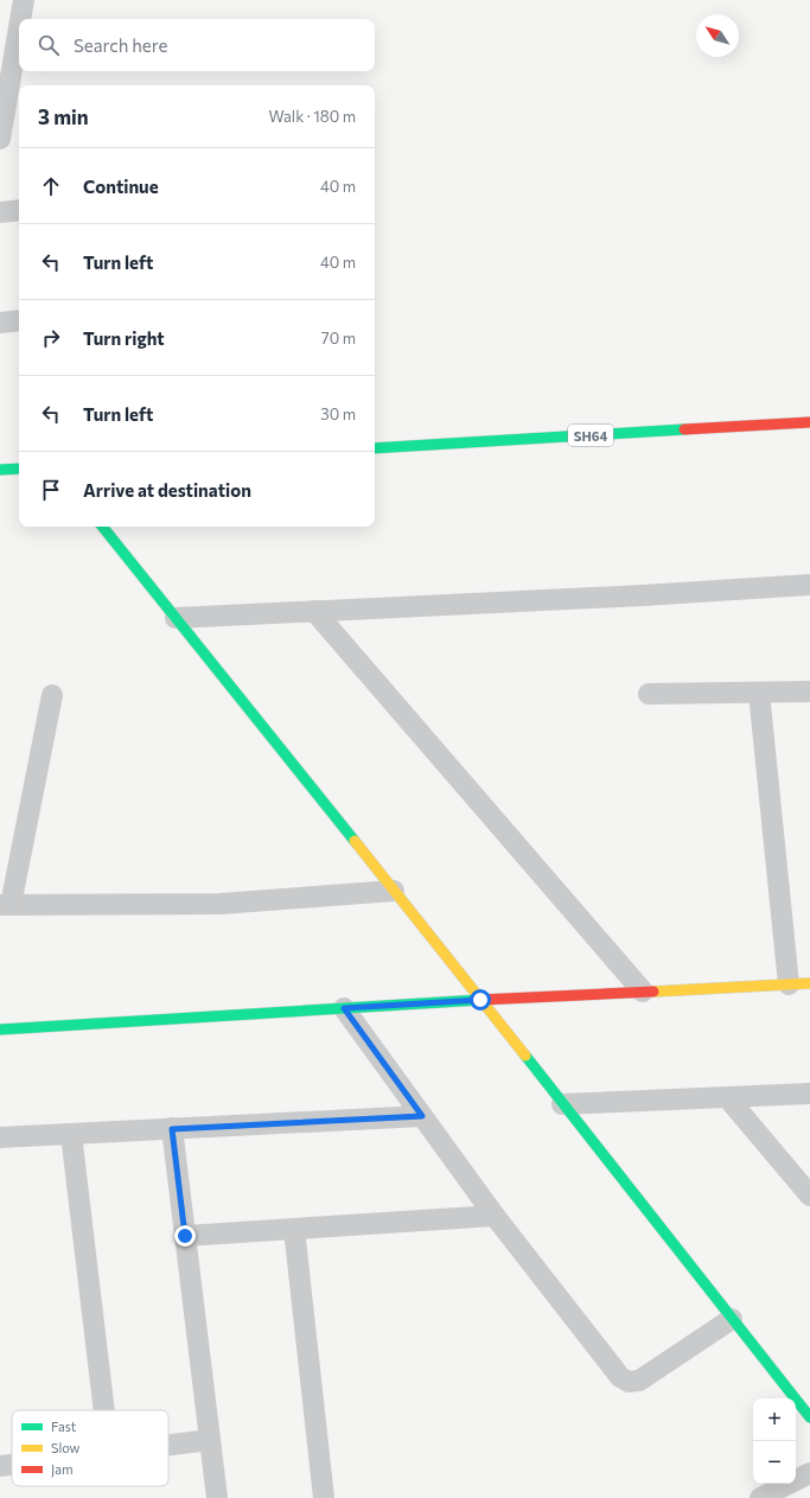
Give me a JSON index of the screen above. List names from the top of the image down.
{
  "streets": {
    "street": ["SH64"]
  },
  "legend": ["Fast", "Slow", "Jam"],
  "north": "top left",
  "page": {
    "search": "Search here",
    "heading": ["3 min", "Walk · 180 m"],
    "list": [
      ["Continue", "40 m"],
      ["Turn left", "40 m"],
      ["Turn right", "70 m"],
      ["Turn left", "30 m"],
      "Arrive at destination"
    ],
    "map_buttons": ["+", "−"]
  }
}
